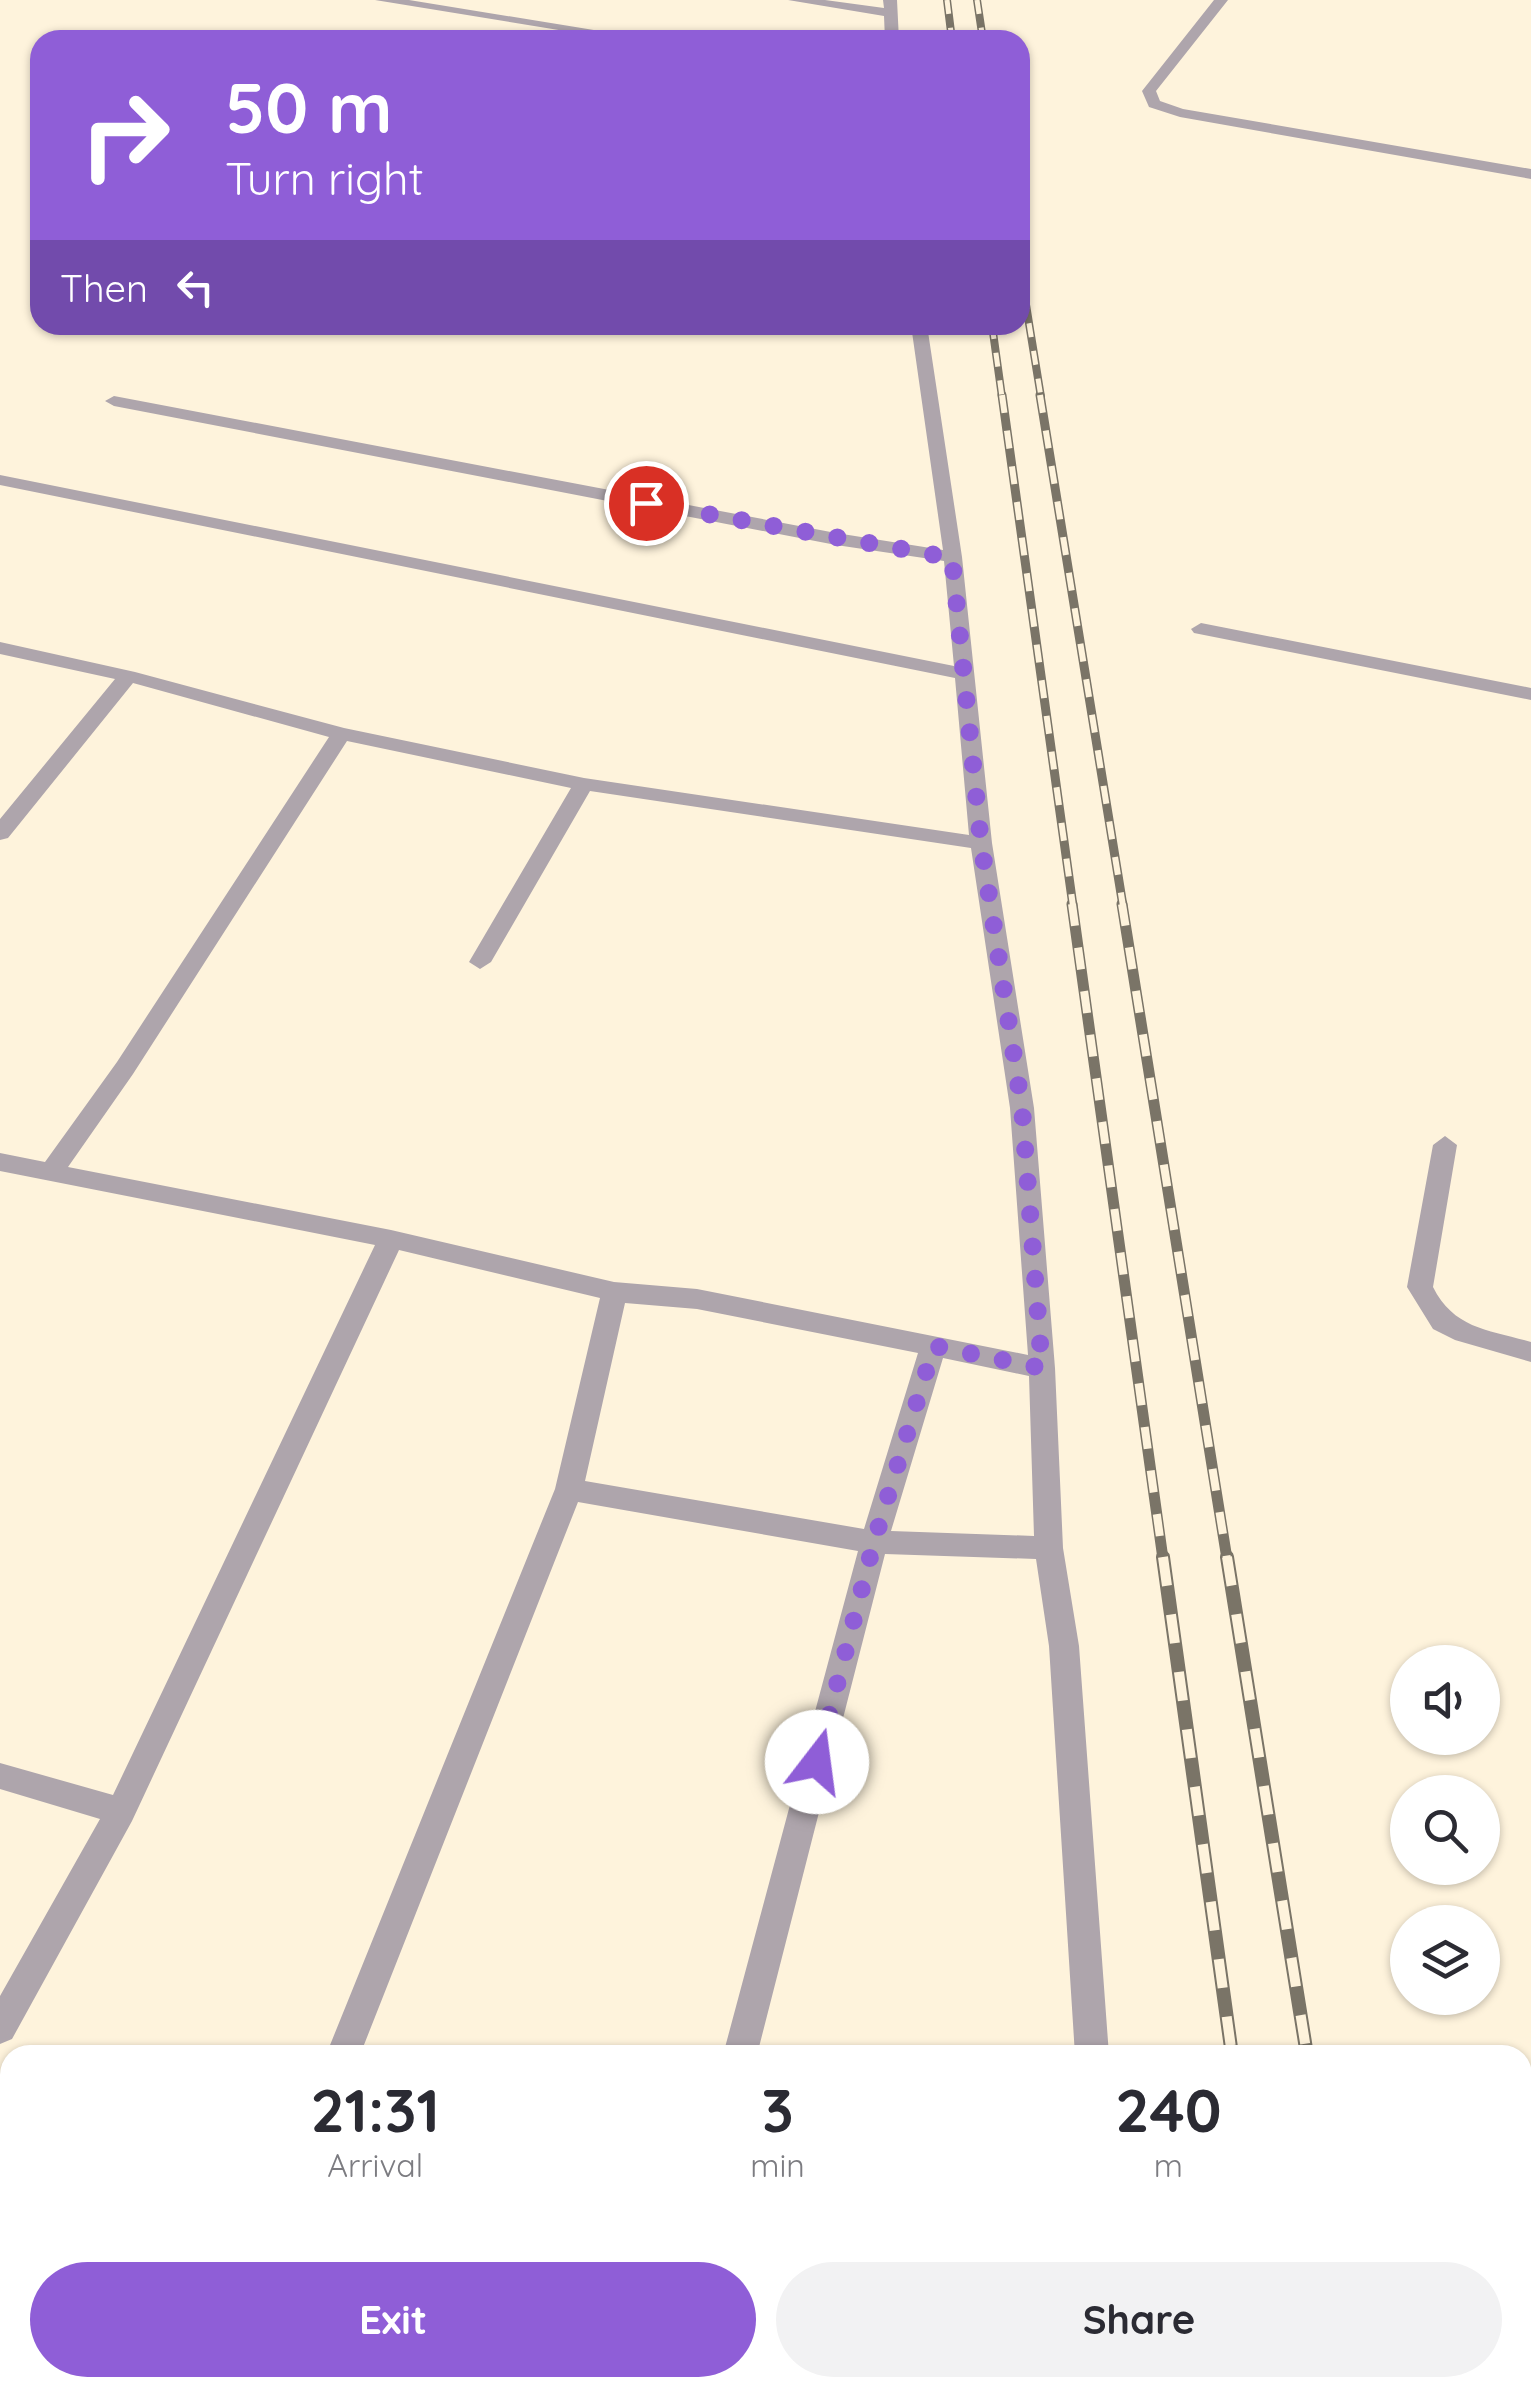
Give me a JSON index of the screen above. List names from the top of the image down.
{
  "page": {
    "turn": ["50 m", "Turn right"],
    "then": "Then",
    "eta": [
      "21:31",
      "Arrival",
      "3",
      "min",
      "240",
      "m"
    ],
    "buttons": ["Exit", "Share"]
  }
}
